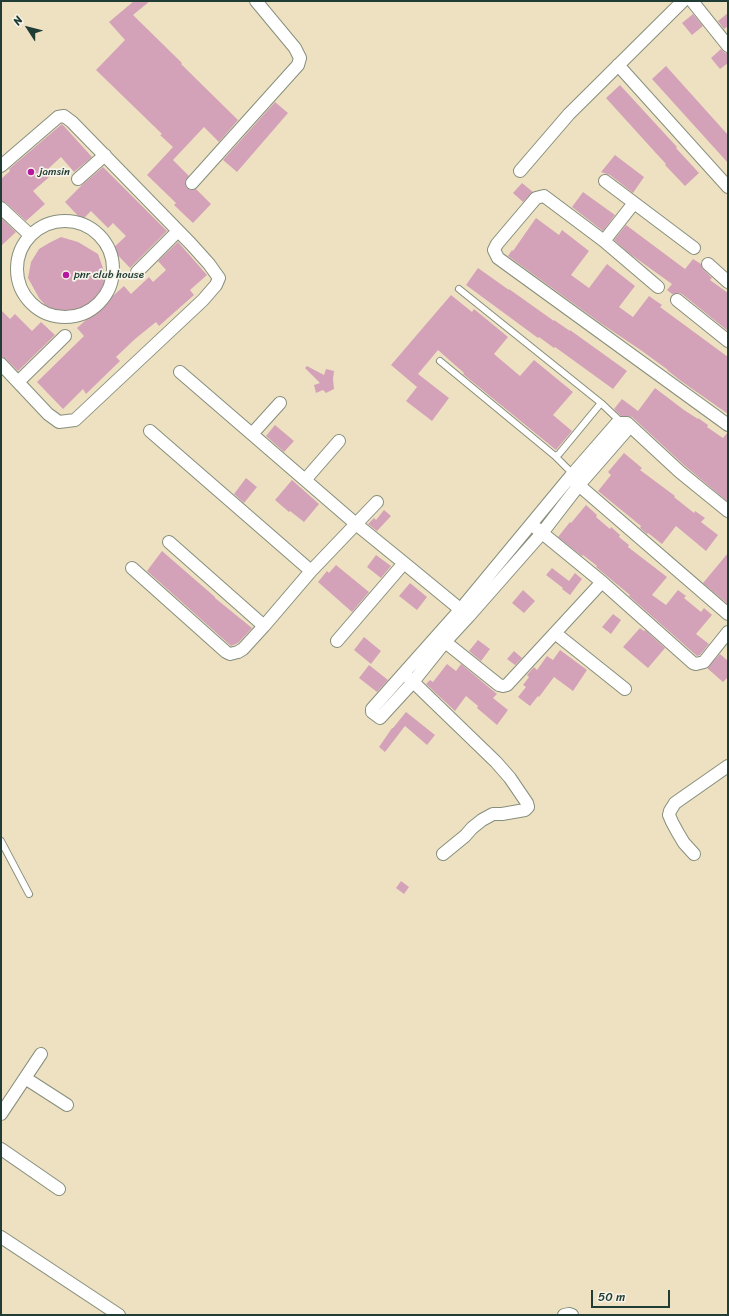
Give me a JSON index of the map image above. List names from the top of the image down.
{
  "places": ["jamsin", "pnr club house"],
  "scale_bar": "50 m",
  "north": "top left"
}
